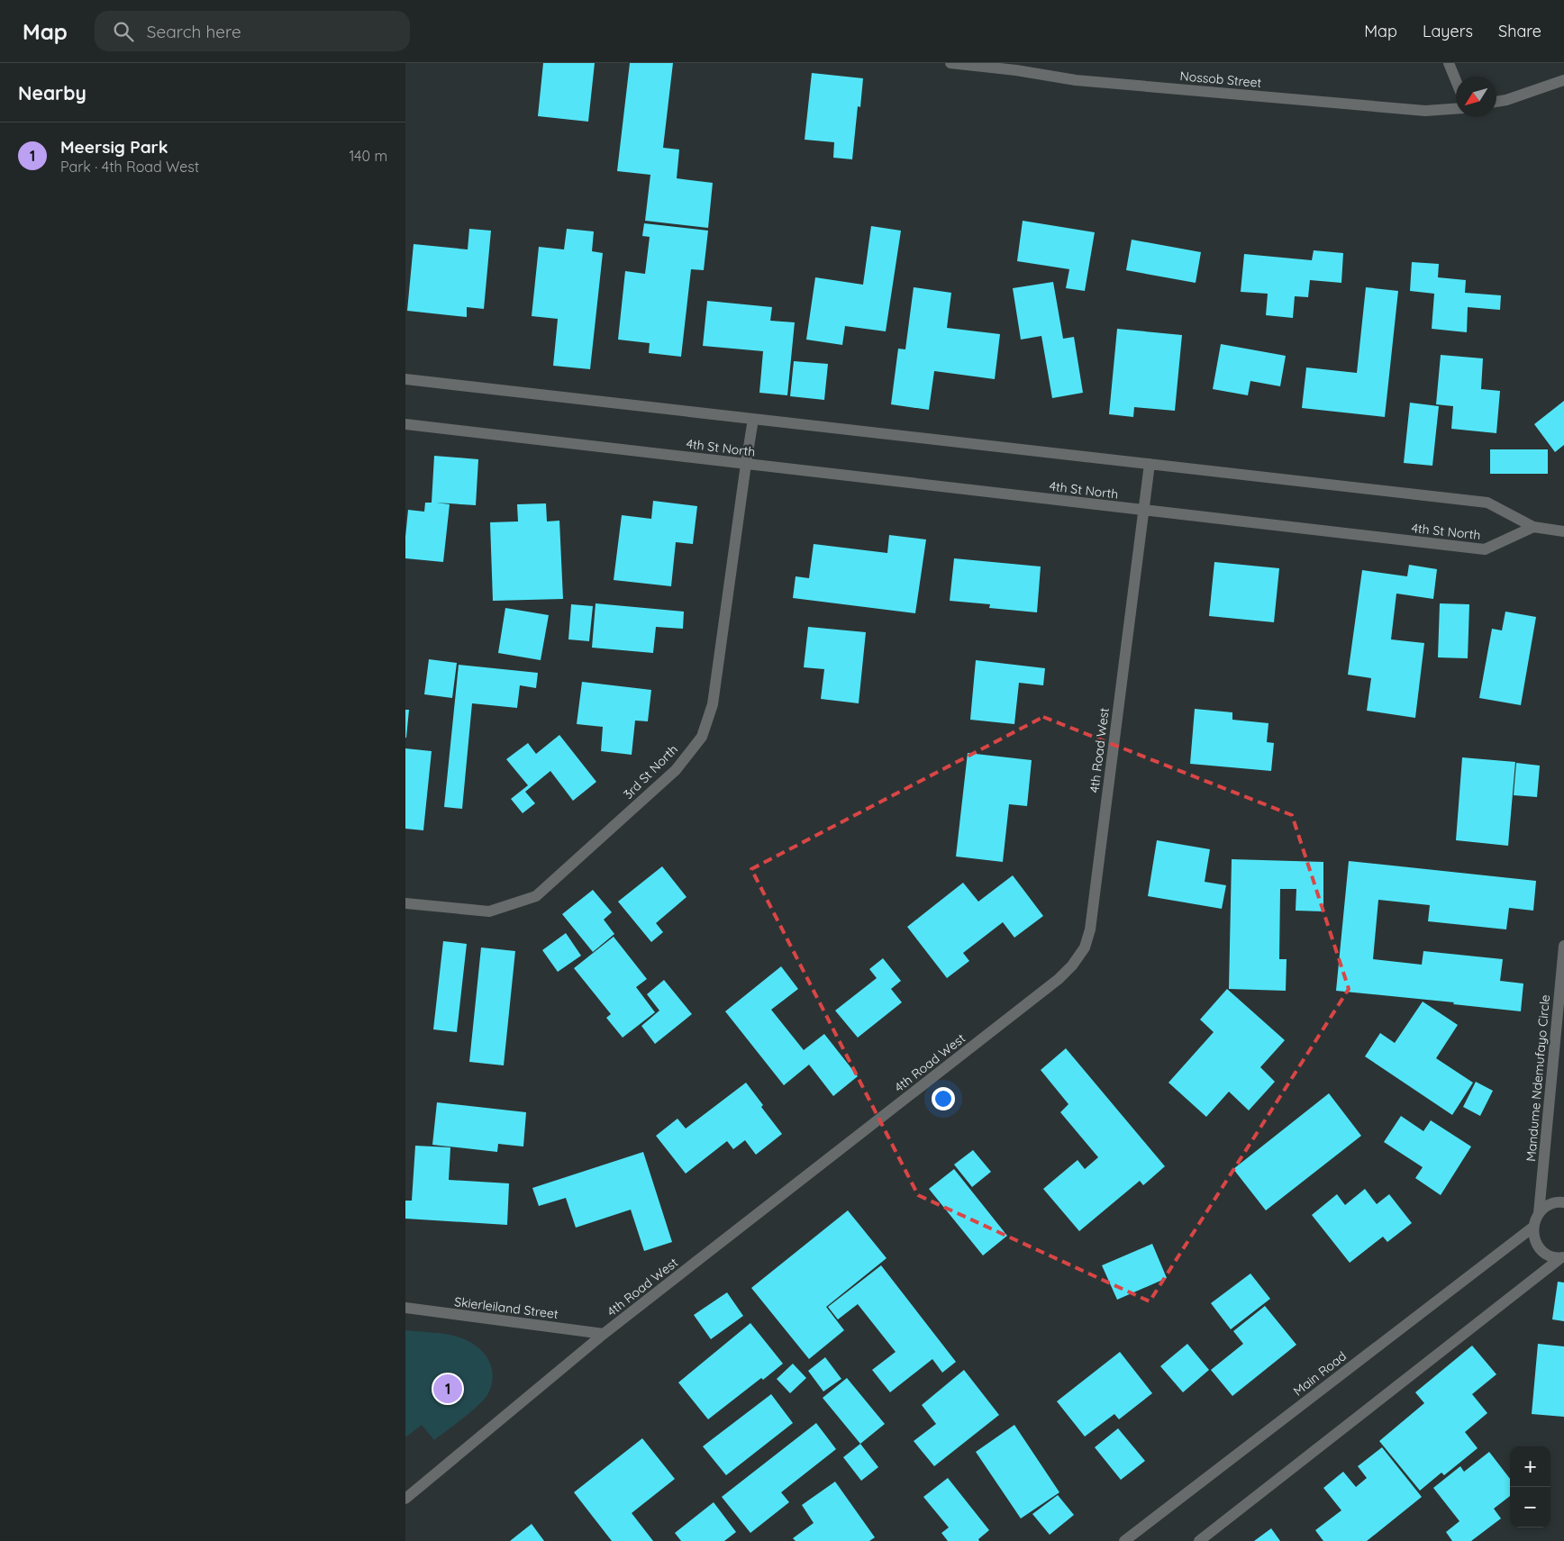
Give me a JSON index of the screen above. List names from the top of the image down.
{
  "streets": {
    "street": [
      "Nossob Street",
      "4th St North",
      "4th Road West",
      "3rd St North",
      "Mandume Ndemufayo Circle",
      "Skierleiland Street",
      "Main Road"
    ]
  },
  "crossings": [
    ["4th St North", "4th Road West"],
    ["4th St North", "3rd St North"],
    ["4th Road West", "Skierleiland Street"],
    ["Mandume Ndemufayo Circle", "Main Road"]
  ],
  "north": "bottom left",
  "page": {
    "header": "Map",
    "search": "Search here",
    "nav": ["Map", "Layers", "Share"],
    "heading": "Nearby",
    "list": [
      {
        "mark": "1",
        "name": "Meersig Park",
        "note": "Park · 4th Road West",
        "value": "140 m"
      }
    ],
    "pins": "1",
    "map_buttons": ["+", "−"]
  }
}
